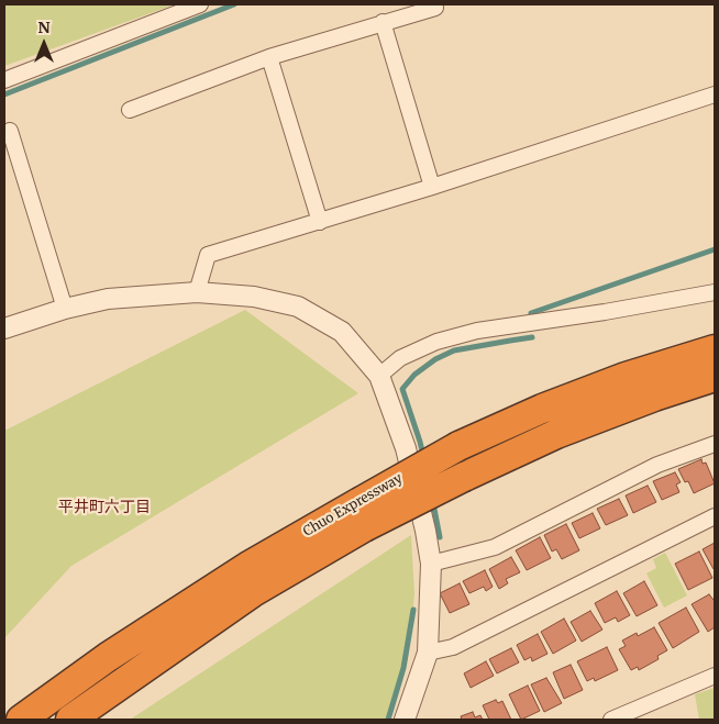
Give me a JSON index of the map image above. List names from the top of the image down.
{
  "streets": {
    "highway": ["Chuo Expressway"]
  },
  "districts": ["平井町六丁目"],
  "north": "top"
}
